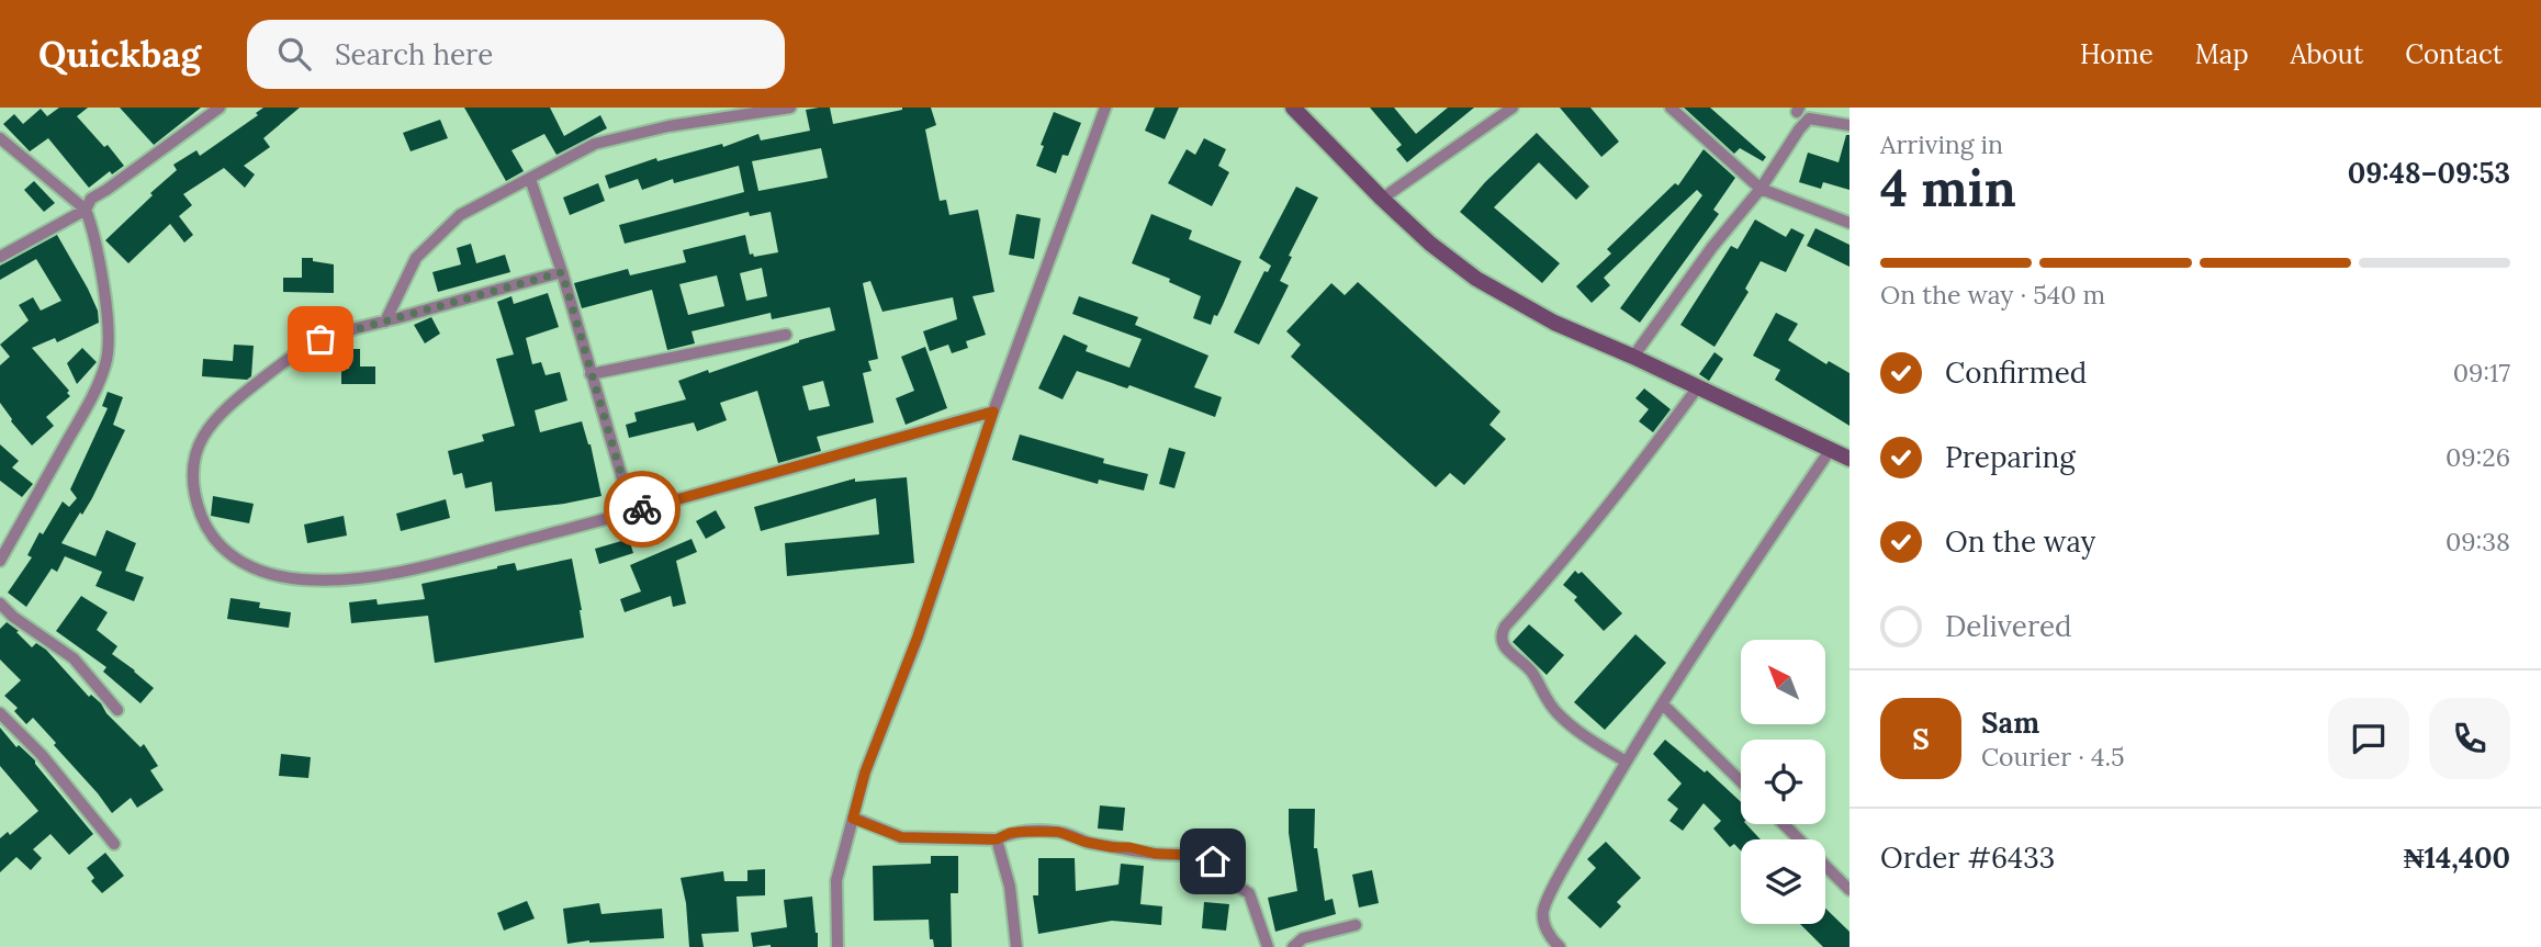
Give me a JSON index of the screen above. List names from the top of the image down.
{
  "north": "top left",
  "page": {
    "header": "Quickbag",
    "search": "Search here",
    "nav": [
      "Home",
      "Map",
      "About",
      "Contact"
    ],
    "heading": ["4 min", "Arriving in", "09:48–09:53"],
    "panel": [
      "Sam",
      "Courier · 4.5",
      "Order #6433",
      "₦14,400"
    ],
    "bar": "On the way · 540 m",
    "list": [
      ["Confirmed", "09:17"],
      ["Preparing", "09:26"],
      ["On the way", "09:38"],
      "Delivered"
    ],
    "round": "S"
  }
}
